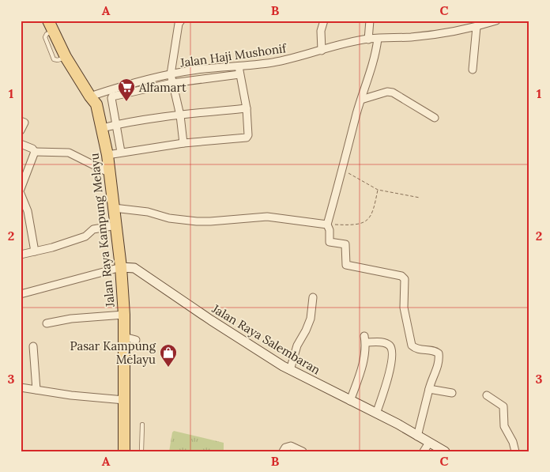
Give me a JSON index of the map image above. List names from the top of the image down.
{
  "streets": {
    "main road": ["Jalan Raya Kampung Melayu", "Jalan Raya Salembaran"],
    "street": ["Jalan Haji Mushonif"]
  },
  "crossings": [
    ["Jalan Haji Mushonif", "Jalan Raya Kampung Melayu"],
    ["Jalan Raya Kampung Melayu", "Jalan Raya Salembaran"]
  ],
  "places": {
    "supermarket": ["Alfamart"],
    "shop": ["Pasar Kampung Melayu"]
  },
  "grid": {
    "columns": ["A", "B", "C"],
    "rows": ["1", "2", "3"]
  }
}
